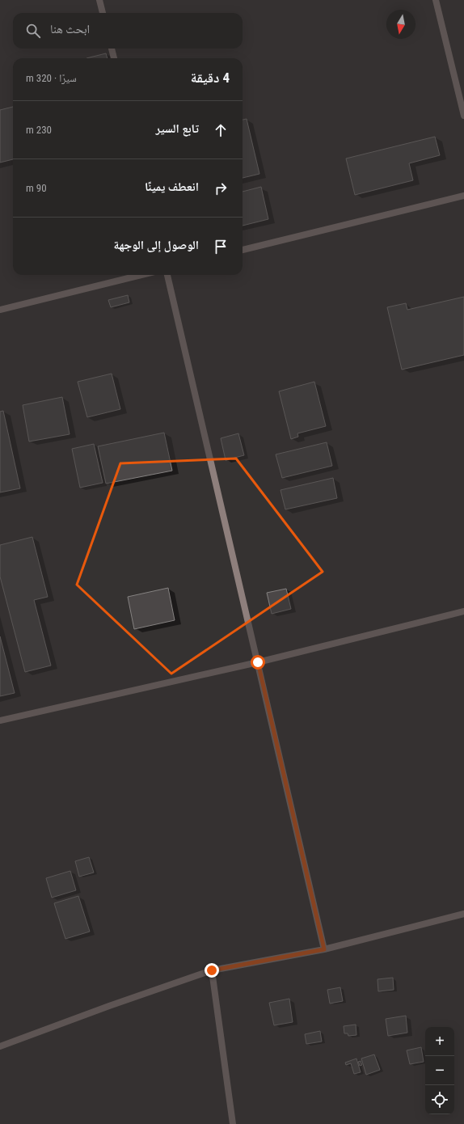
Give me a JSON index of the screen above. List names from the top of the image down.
{
  "north": "bottom",
  "page": {
    "search": "ابحث هنا",
    "heading": ["4 دقيقة", "سيرًا · 320 m"],
    "list": [
      ["تابع السير", "230 m"],
      ["انعطف يمينًا", "90 m"],
      "الوصول إلى الوجهة"
    ],
    "map_buttons": ["+", "−"]
  }
}
